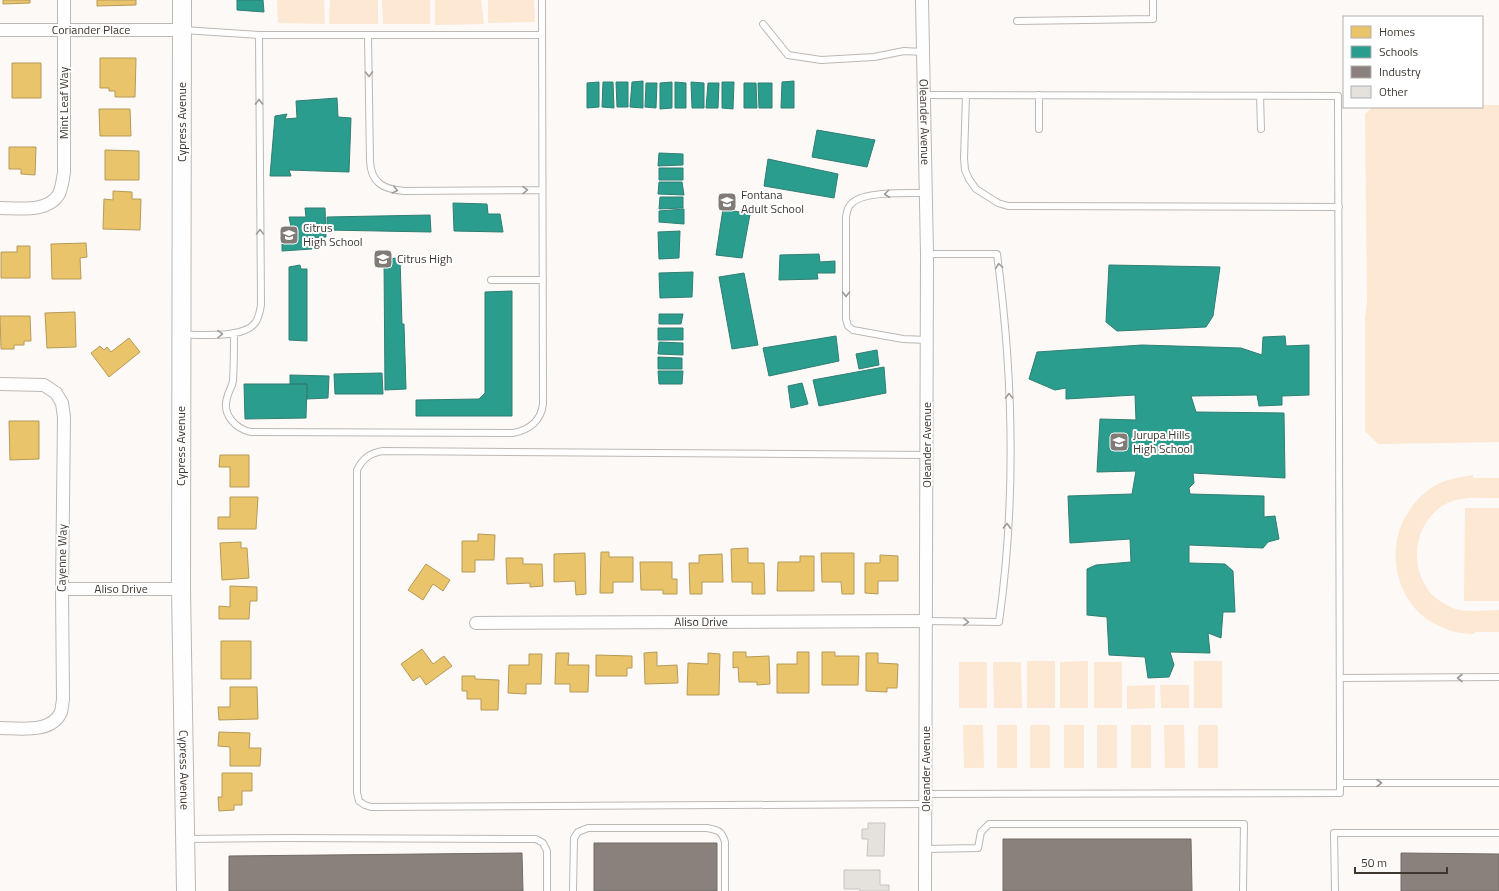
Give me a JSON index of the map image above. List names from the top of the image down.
{
  "streets": {
    "street": [
      "Coriander Place",
      "Mint Leaf Way",
      "Cypress Avenue",
      "Oleander Avenue",
      "Cayenne Way",
      "Aliso Drive"
    ]
  },
  "crossings": [
    ["Coriander Place", "Mint Leaf Way"],
    ["Coriander Place", "Cypress Avenue"],
    ["Cypress Avenue", "Aliso Drive"],
    ["Oleander Avenue", "Aliso Drive"],
    ["Cayenne Way", "Aliso Drive"]
  ],
  "places": {
    "school or university": [
      "Fontana Adult School",
      "Citrus High School",
      "Citrus High",
      "Jurupa Hills High School"
    ]
  },
  "legend": [
    "Homes",
    "Schools",
    "Industry",
    "Other"
  ],
  "scale_bar": "50 m"
}
